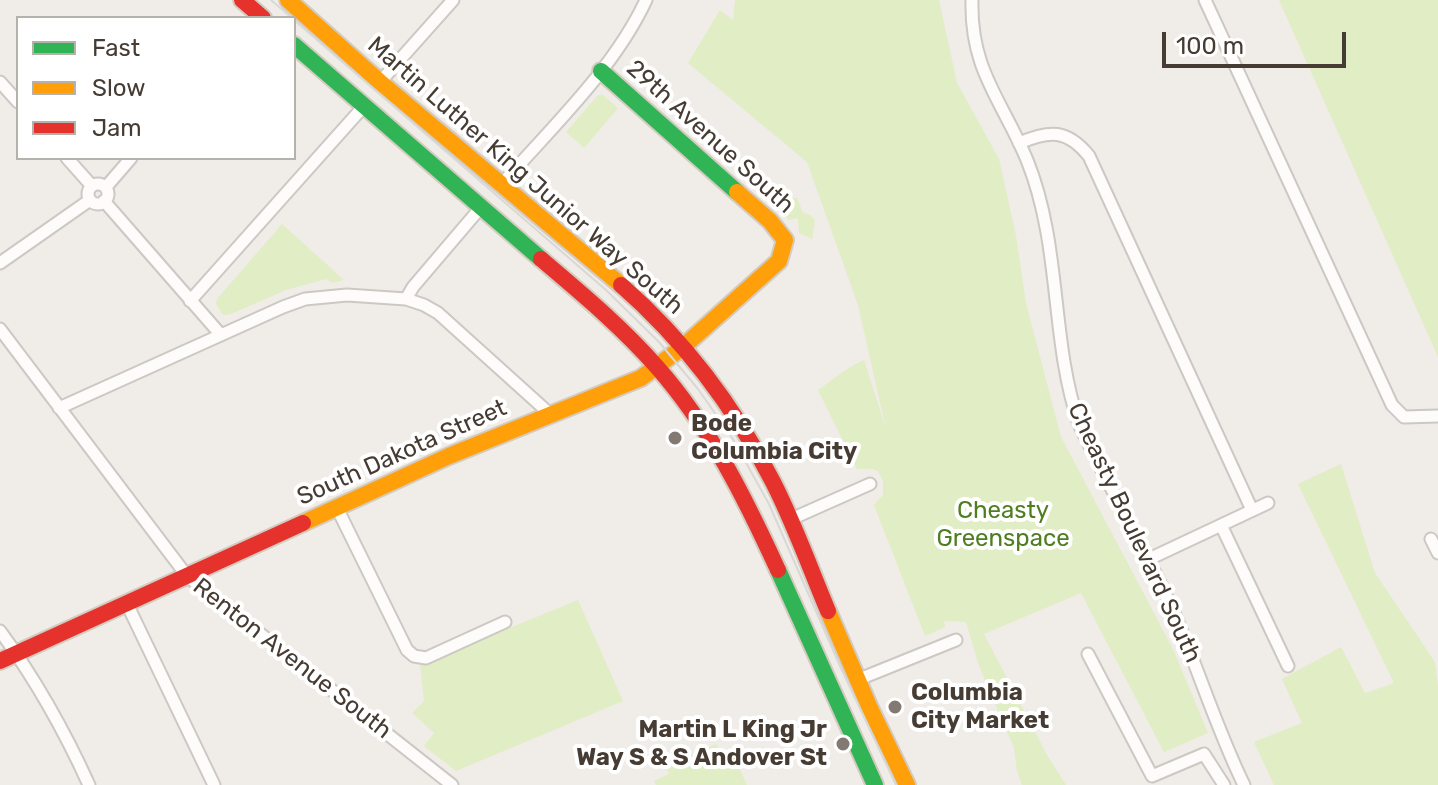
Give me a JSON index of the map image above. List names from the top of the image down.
{
  "streets": {
    "main road": ["29th Avenue South", "Martin Luther King Junior Way South", "South Dakota Street"],
    "street": ["Cheasty Boulevard South", "Renton Avenue South"]
  },
  "crossings": [
    ["29th Avenue South", "South Dakota Street"],
    ["Martin Luther King Junior Way South", "South Dakota Street"],
    ["South Dakota Street", "Renton Avenue South"]
  ],
  "parks": ["Cheasty Greenspace"],
  "places": ["Bode Columbia City", "Columbia City Market", "Martin L King Jr Way S & S Andover St"],
  "legend": ["Fast", "Slow", "Jam"],
  "scale_bar": "100 m"
}
